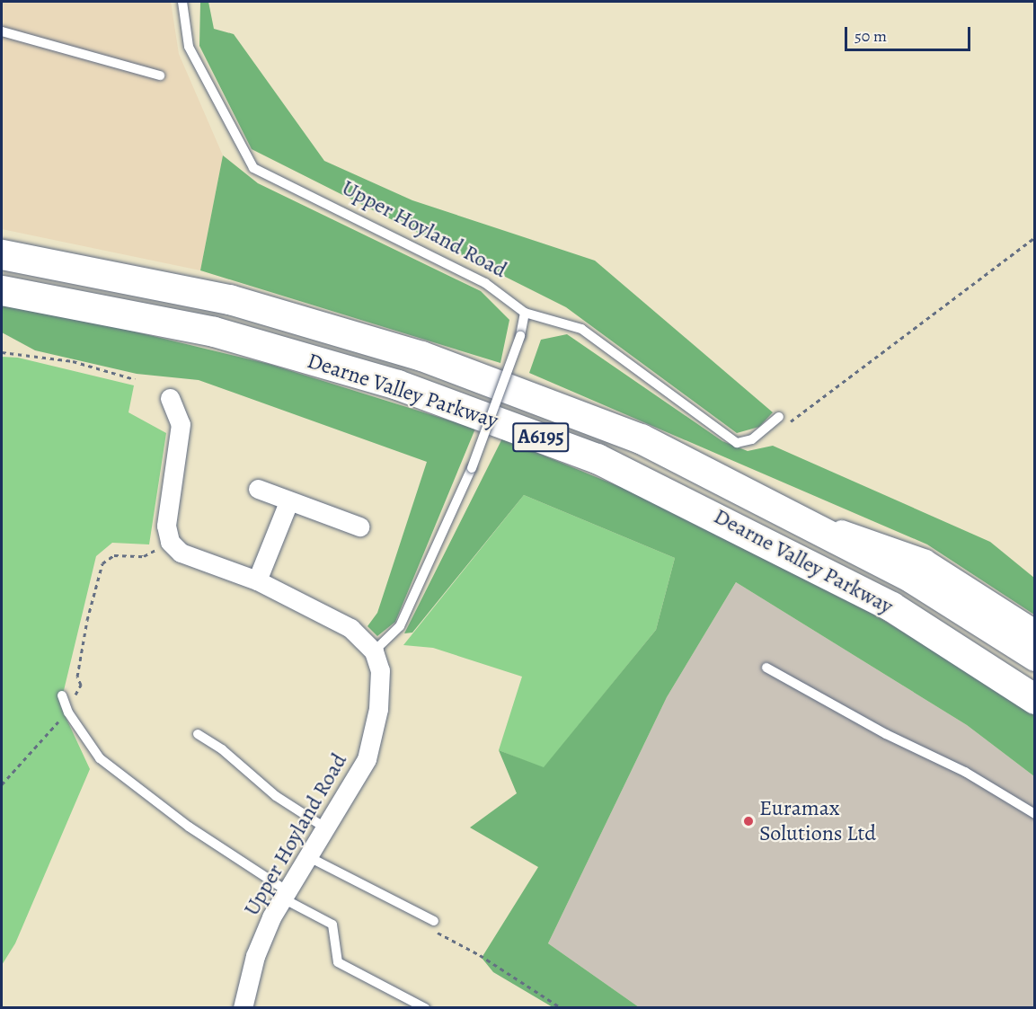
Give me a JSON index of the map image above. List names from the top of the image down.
{
  "streets": {
    "highway": ["Dearne Valley Parkway", "A6195"],
    "street": ["Upper Hoyland Road"]
  },
  "places": ["Euramax Solutions Ltd"],
  "scale_bar": "50 m"
}
